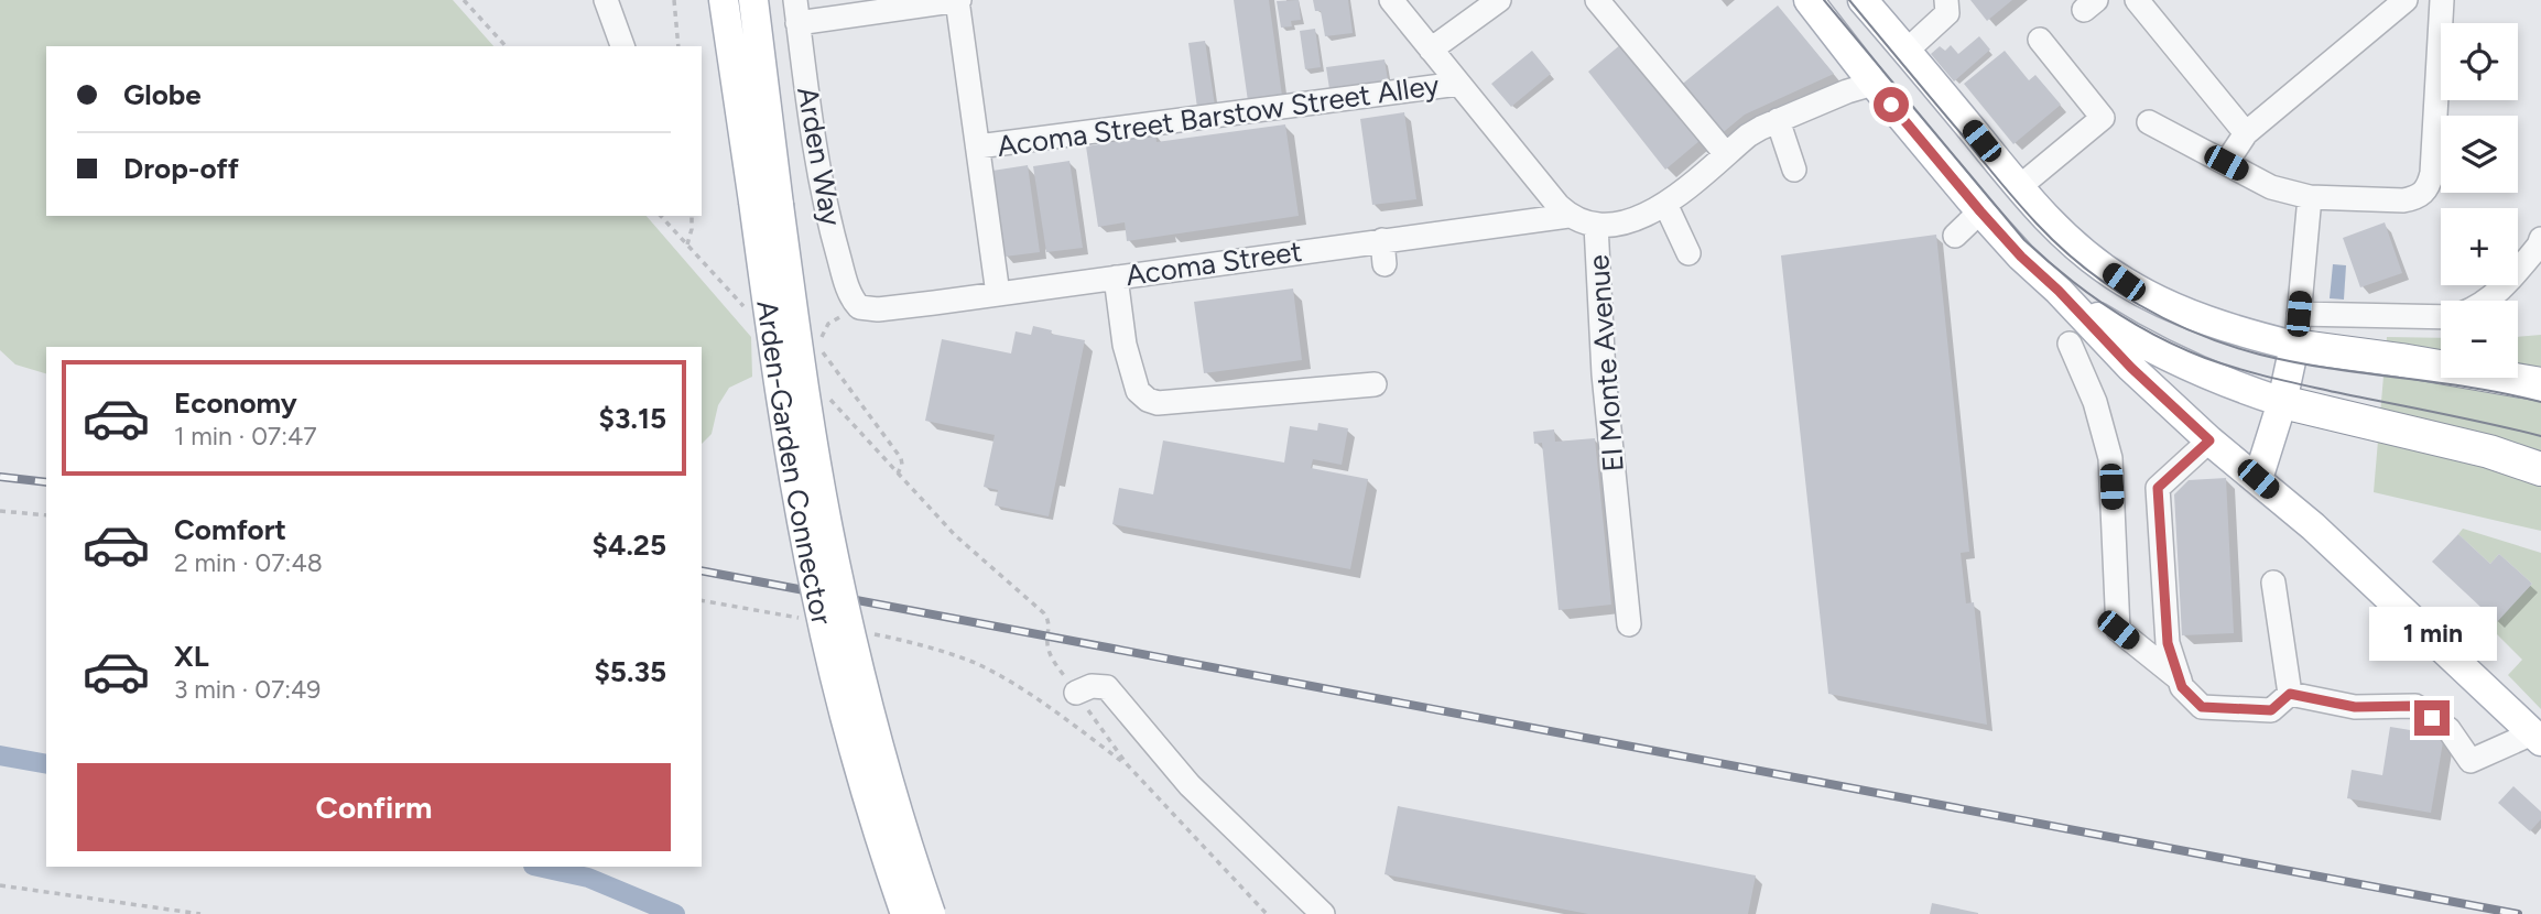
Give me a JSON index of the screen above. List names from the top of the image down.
{
  "streets": {
    "main road": ["Arden-Garden Connector"],
    "street": [
      "Acoma Street Barstow Street Alley",
      "Arden Way",
      "Acoma Street",
      "El Monte Avenue"
    ]
  },
  "crossings": [
    ["Acoma Street Barstow Street Alley", "El Monte Avenue"],
    ["Arden Way", "Acoma Street"],
    ["Acoma Street", "El Monte Avenue"]
  ],
  "page": {
    "map_buttons": ["+", "−"],
    "banner": ["Globe", "Drop-off"],
    "list": [
      {
        "name": "Economy",
        "note": "1 min · 07:47",
        "value": "$3.15"
      },
      {
        "name": "Comfort",
        "note": "2 min · 07:48",
        "value": "$4.25"
      },
      {
        "name": "XL",
        "note": "3 min · 07:49",
        "value": "$5.35"
      }
    ],
    "bubble": "1 min",
    "buttons": "Confirm"
  }
}
